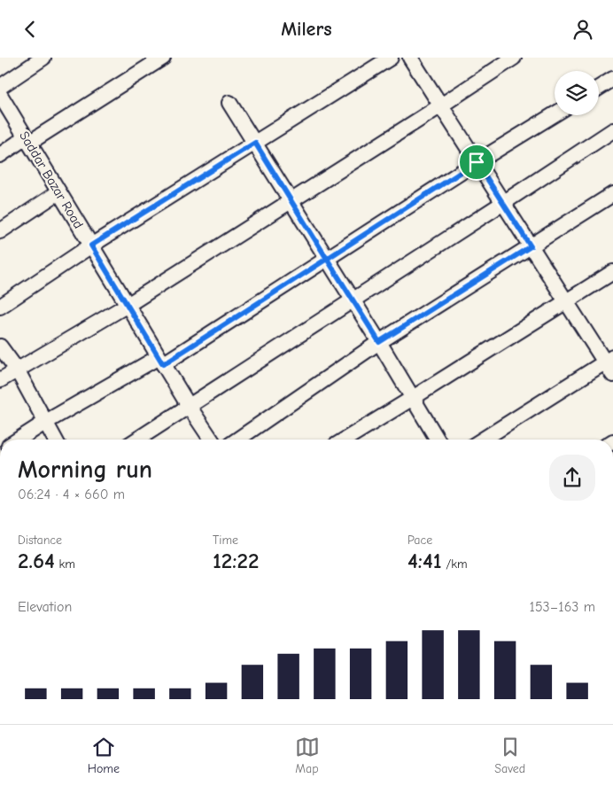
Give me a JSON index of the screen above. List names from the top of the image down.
{
  "streets": {
    "street": ["Saddar Bazar Road"]
  },
  "page": {
    "header": "Milers",
    "heading": ["Morning run", "06:24 · 4 × 660 m"],
    "stats": [
      ["Distance", "2.64 km"],
      ["Time", "12:22"],
      ["Pace", "4:41 /km"]
    ],
    "chart": ["Elevation", "153–163 m"],
    "tabs": ["Home", "Map", "Saved"]
  }
}
